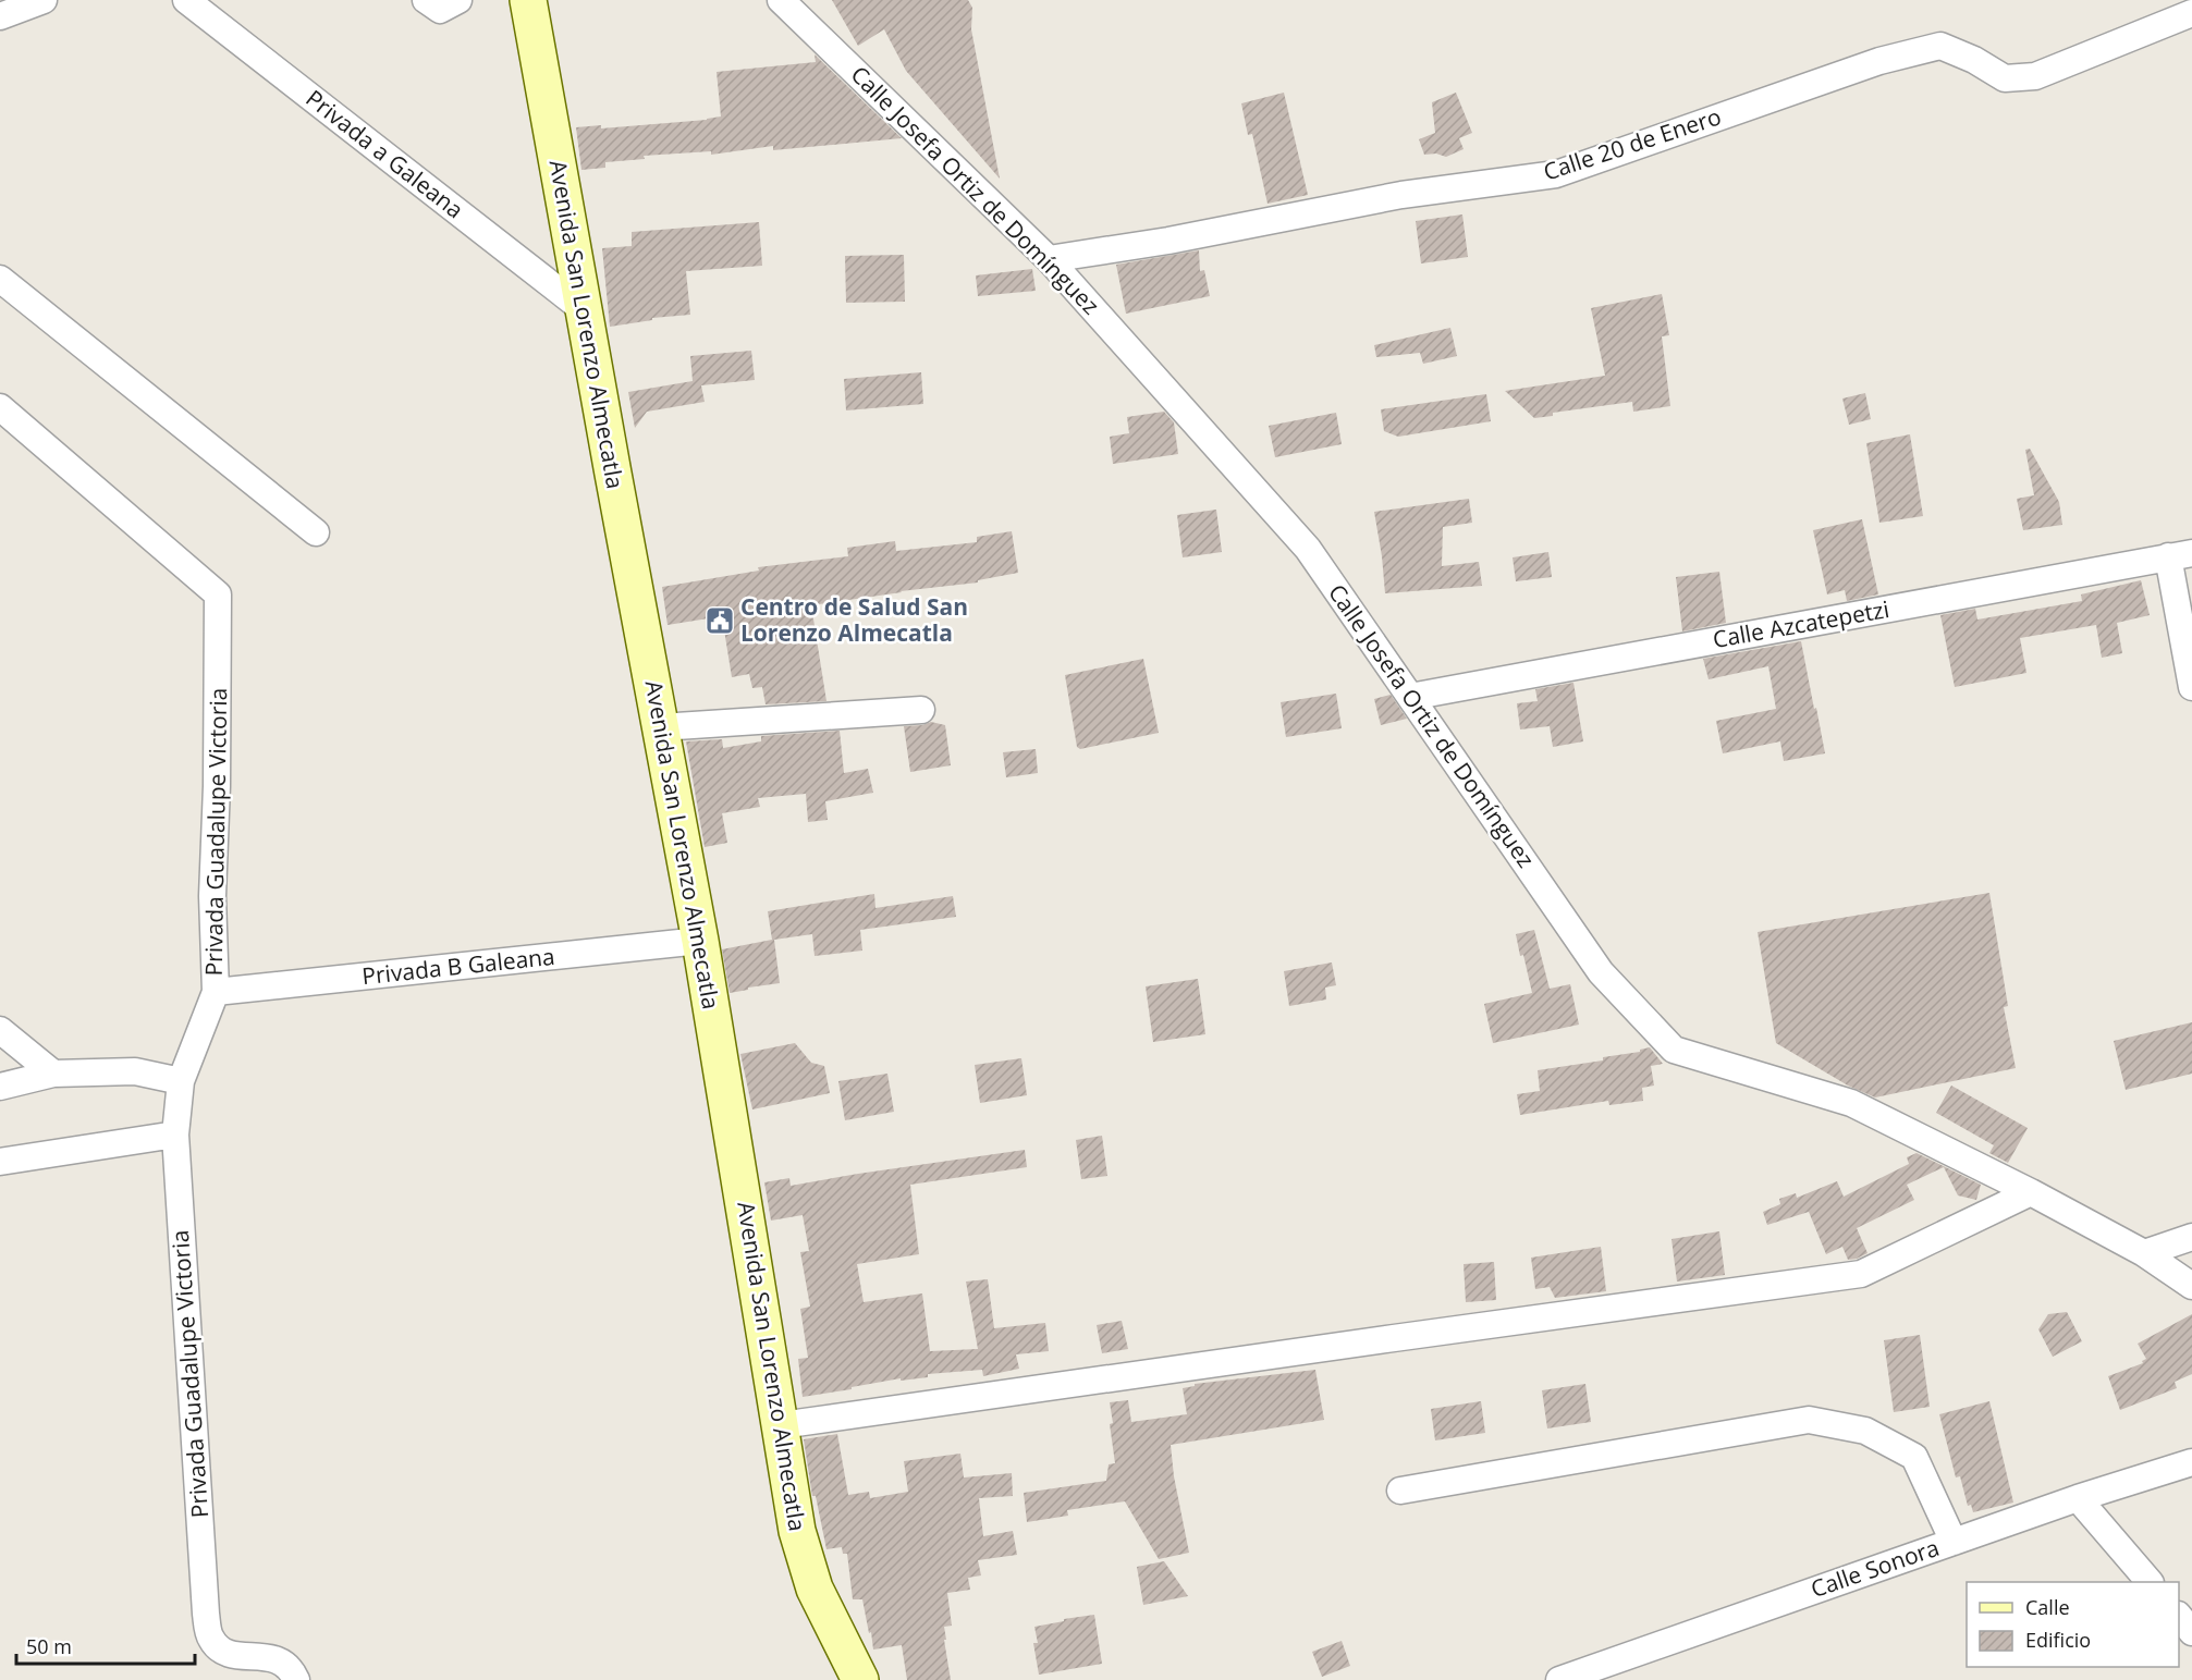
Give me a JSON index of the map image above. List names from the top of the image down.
{
  "streets": {
    "main road": ["Avenida San Lorenzo Almecatla"],
    "street": [
      "Calle 20 de Enero",
      "Privada a Galeana",
      "Calle Josefa Ortiz de Domínguez",
      "Calle Azcatepetzi",
      "Privada Guadalupe Victoria",
      "Privada B Galeana",
      "Calle Sonora"
    ]
  },
  "crossings": [
    ["Calle 20 de Enero", "Calle Josefa Ortiz de Domínguez"],
    ["Privada a Galeana", "Avenida San Lorenzo Almecatla"],
    ["Calle Josefa Ortiz de Domínguez", "Calle Azcatepetzi"],
    ["Avenida San Lorenzo Almecatla", "Privada B Galeana"],
    ["Privada Guadalupe Victoria", "Privada B Galeana"]
  ],
  "places": {
    "public building": ["Centro de Salud San Lorenzo Almecatla"]
  },
  "legend": ["Calle", "Edificio"],
  "scale_bar": "50 m"
}
